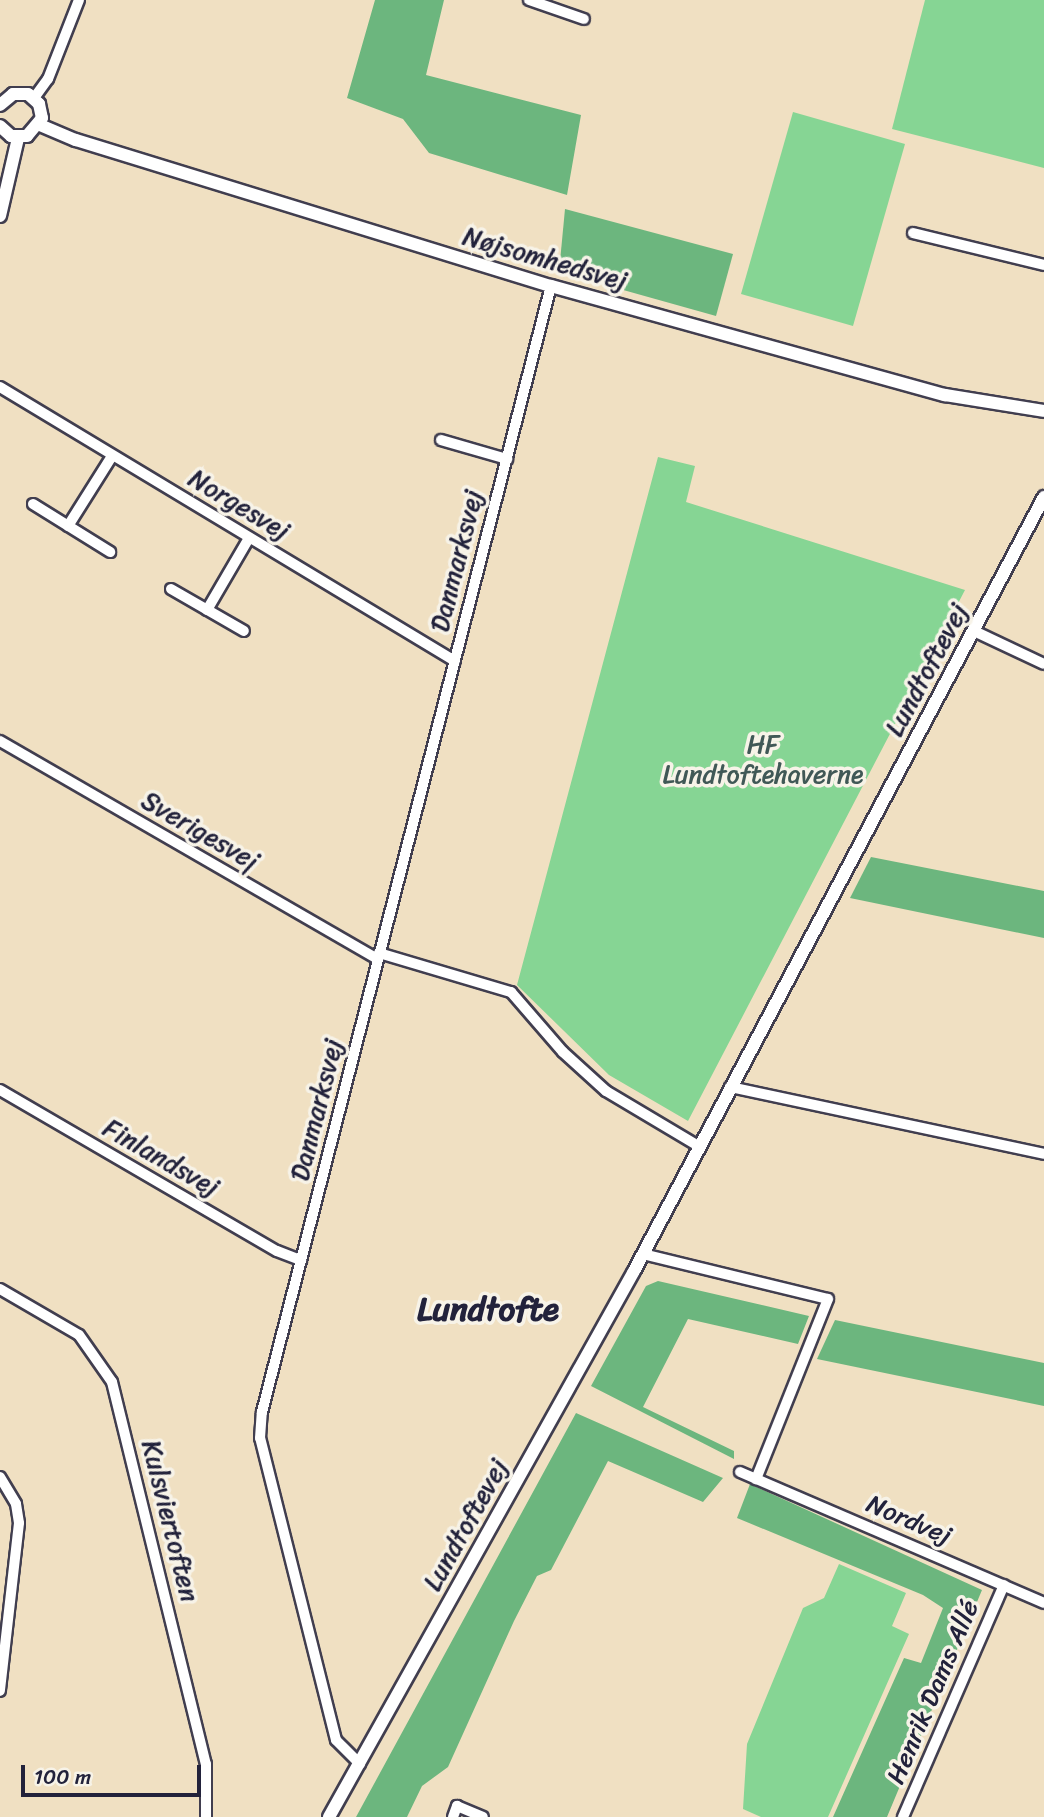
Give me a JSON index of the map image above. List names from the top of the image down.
{
  "streets": {
    "street": [
      "Nøjsomhedsvej",
      "Norgesvej",
      "Danmarksvej",
      "Lundtoftevej",
      "Sverigesvej",
      "Finlandsvej",
      "Nordvej",
      "Kulsviertoften",
      "Henrik Dams Allé"
    ]
  },
  "crossings": [
    ["Nøjsomhedsvej", "Danmarksvej"],
    ["Norgesvej", "Danmarksvej"],
    ["Danmarksvej", "Lundtoftevej"],
    ["Danmarksvej", "Sverigesvej"],
    ["Danmarksvej", "Finlandsvej"],
    ["Lundtoftevej", "Sverigesvej"],
    ["Nordvej", "Henrik Dams Allé"]
  ],
  "districts": ["Lundtofte"],
  "parks": ["HF Lundtoftehaverne"],
  "scale_bar": "100 m"
}
